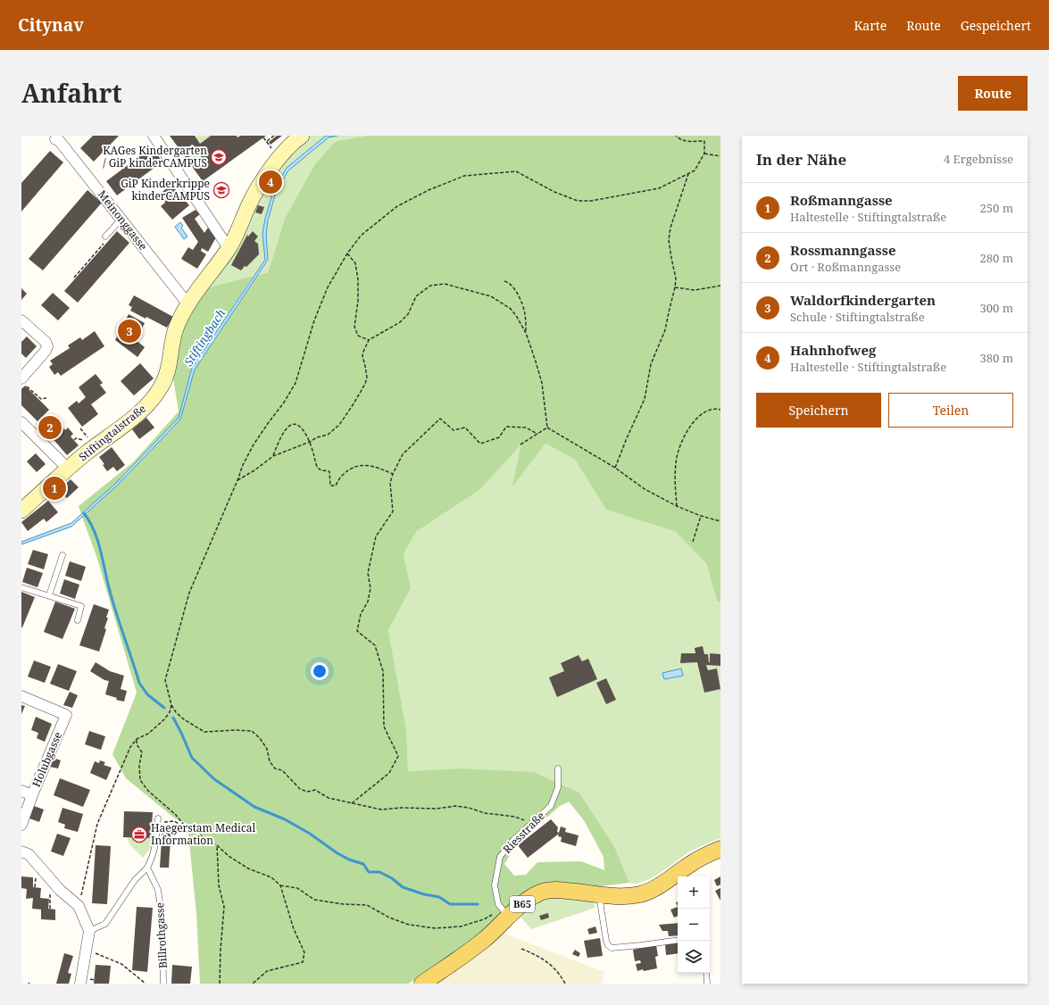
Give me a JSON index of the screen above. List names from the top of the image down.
{
  "streets": {
    "main road": ["B65"],
    "street": ["Meinonggasse", "Stiftingtalstraße", "Holubgasse"],
    "lane": ["Riesstraße", "Billrothgasse"]
  },
  "crossings": [
    ["Meinonggasse", "Stiftingtalstraße"],
    ["Riesstraße", "B65"]
  ],
  "water": ["Stiftingbach"],
  "places": {
    "school or university": ["KAGes Kindergarten / GiP kinderCAMPUS", "GiP Kinderkrippe kinderCAMPUS"],
    "office": ["Haegerstam Medical Information"]
  },
  "page": {
    "header": "Citynav",
    "nav": ["Karte", "Route", "Gespeichert"],
    "title": "Anfahrt",
    "buttons": [
      "Route",
      ["Speichern", "Teilen"]
    ],
    "heading": ["In der Nähe", "4 Ergebnisse"],
    "pins": [
      "4",
      "3",
      "2",
      "1"
    ],
    "list": [
      {
        "mark": "1",
        "name": "Roßmanngasse",
        "note": "Haltestelle · Stiftingtalstraße",
        "value": "250 m"
      },
      {
        "mark": "2",
        "name": "Rossmanngasse",
        "note": "Ort · Roßmanngasse",
        "value": "280 m"
      },
      {
        "mark": "3",
        "name": "Waldorfkindergarten",
        "note": "Schule · Stiftingtalstraße",
        "value": "300 m"
      },
      {
        "mark": "4",
        "name": "Hahnhofweg",
        "note": "Haltestelle · Stiftingtalstraße",
        "value": "380 m"
      }
    ],
    "map_buttons": ["+", "−"]
  }
}
